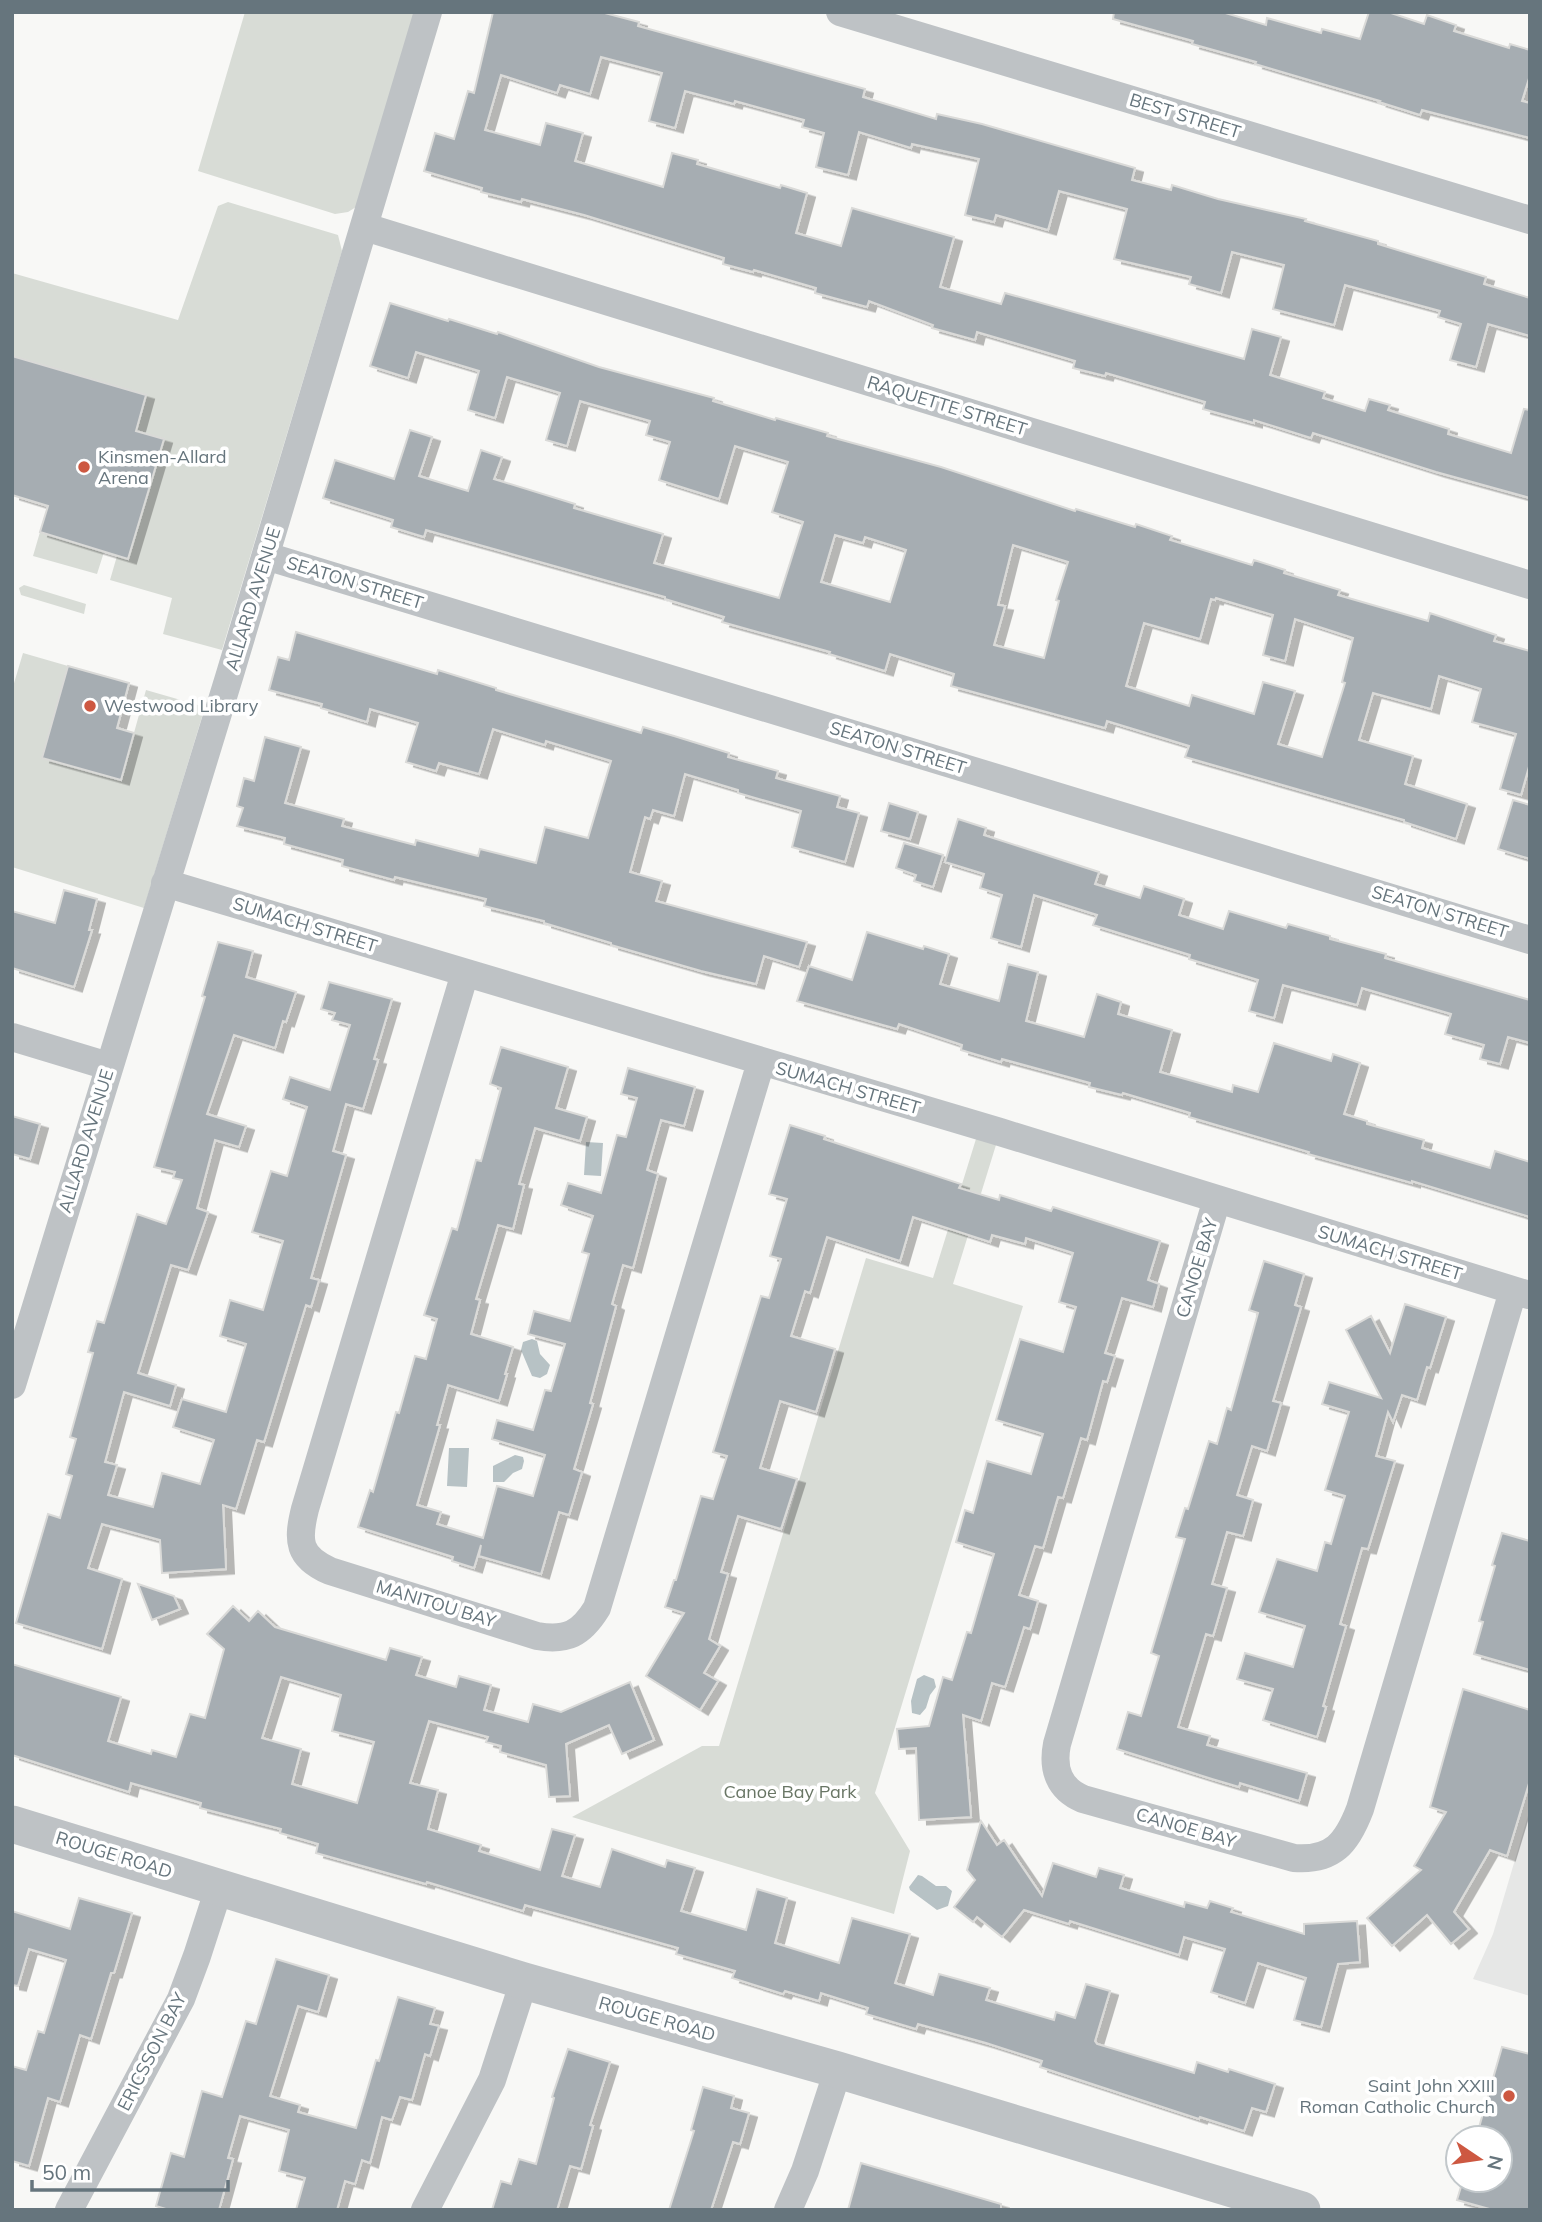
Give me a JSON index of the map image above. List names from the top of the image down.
{
  "streets": {
    "street": [
      "BEST STREET",
      "RAQUETTE STREET",
      "SEATON STREET",
      "ALLARD AVENUE",
      "SUMACH STREET",
      "CANOE BAY",
      "MANITOU BAY",
      "ROUGE ROAD",
      "ERICSSON BAY"
    ]
  },
  "crossings": [
    ["RAQUETTE STREET", "ALLARD AVENUE"],
    ["SEATON STREET", "ALLARD AVENUE"],
    ["ALLARD AVENUE", "SUMACH STREET"],
    ["SUMACH STREET", "CANOE BAY"],
    ["SUMACH STREET", "MANITOU BAY"],
    ["ROUGE ROAD", "ERICSSON BAY"]
  ],
  "parks": ["Canoe Bay Park"],
  "places": ["Kinsmen-Allard Arena", "Westwood Library", "Saint John XXIII Roman Catholic Church"],
  "scale_bar": "50 m",
  "north": "right"
}
